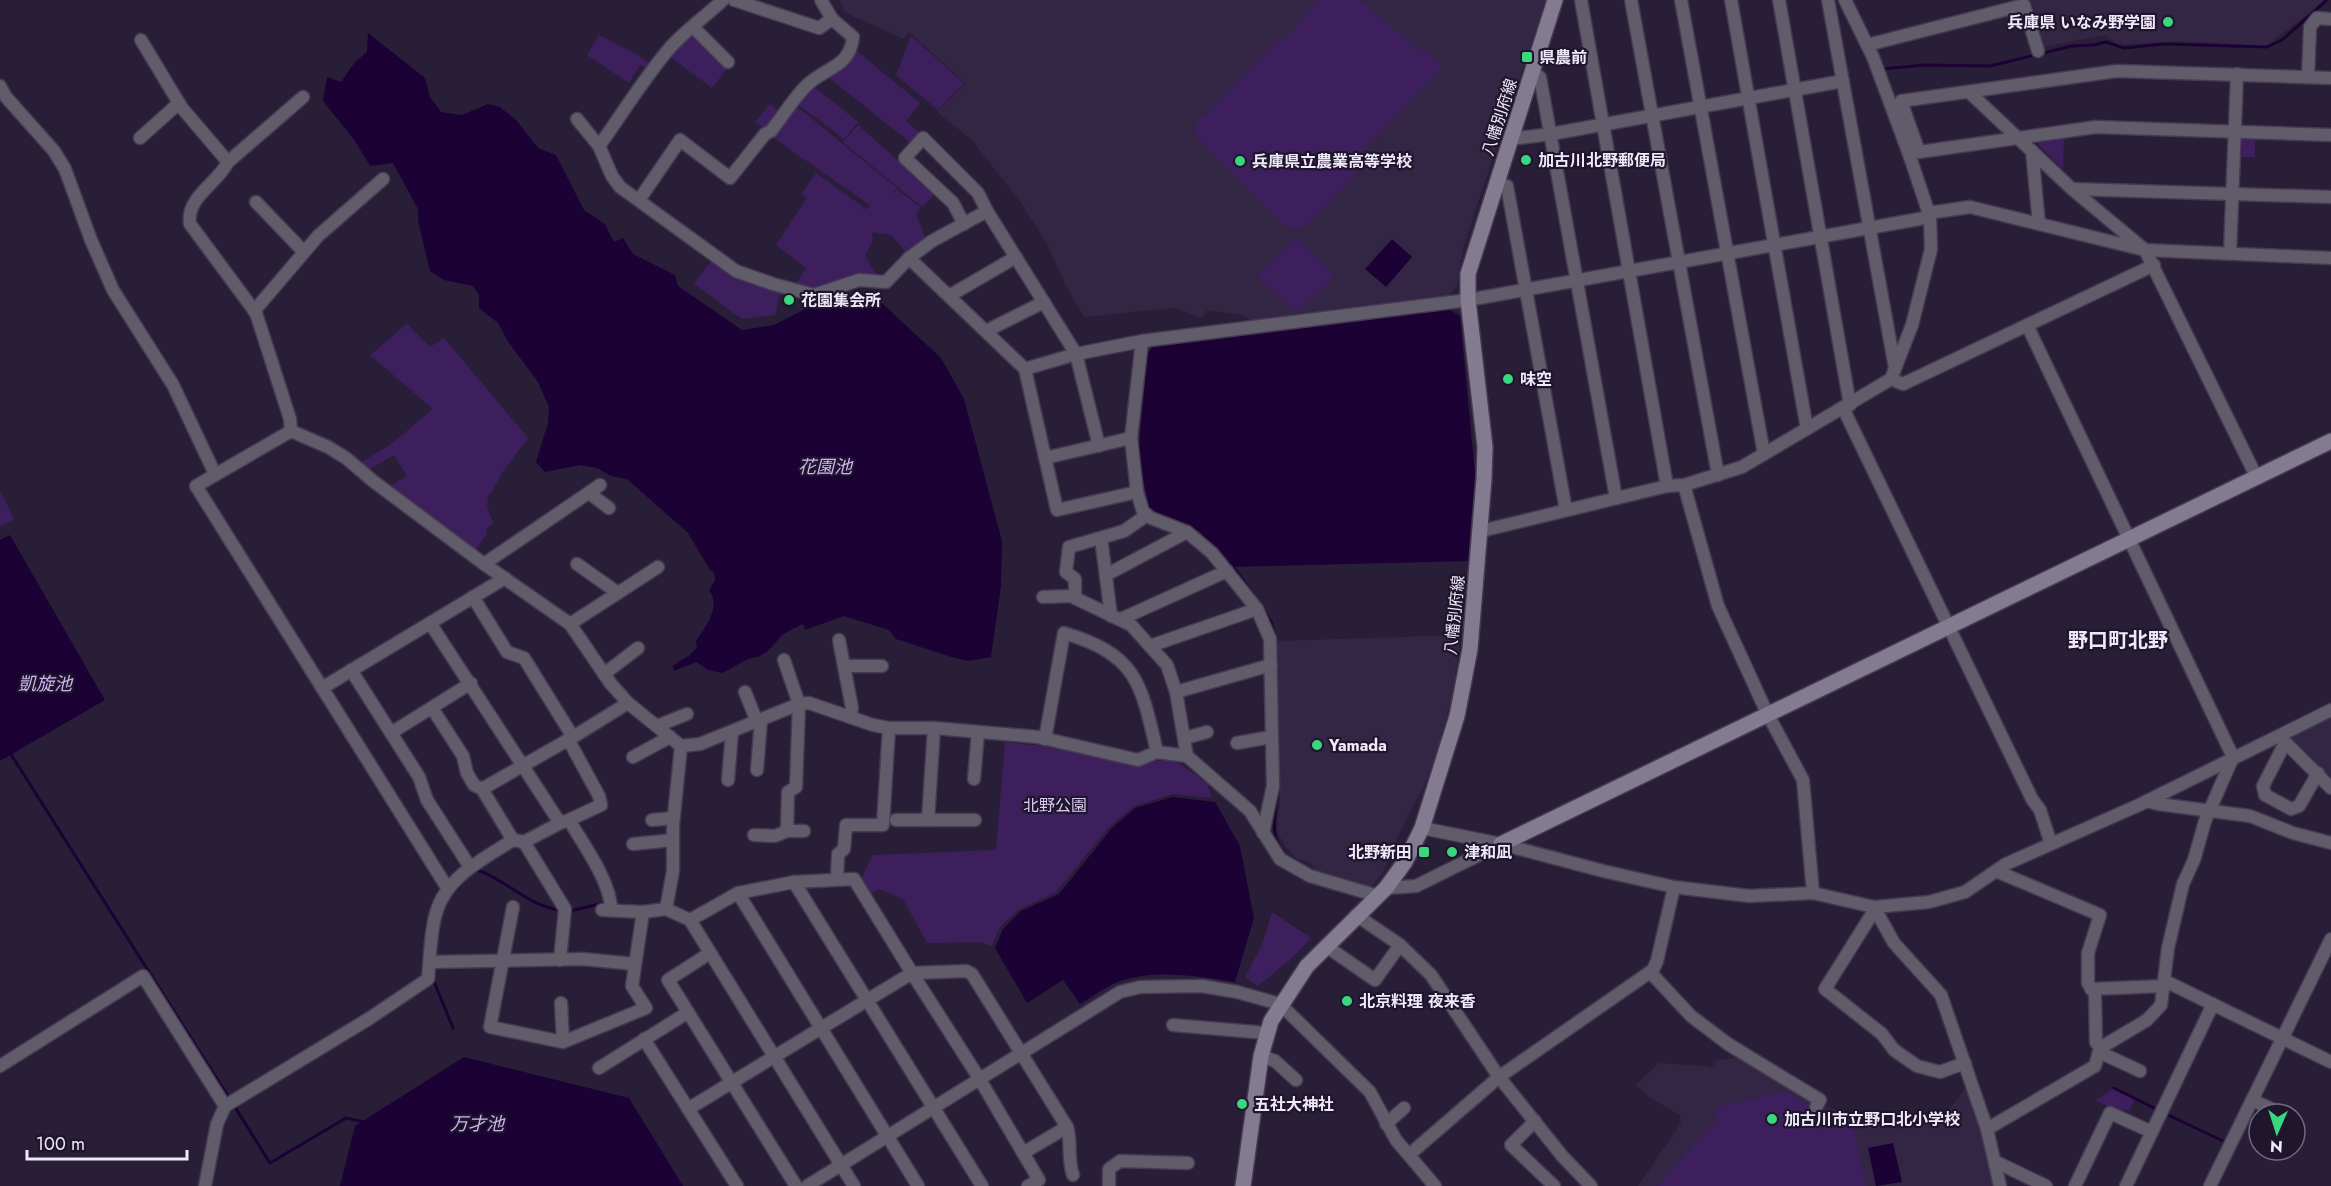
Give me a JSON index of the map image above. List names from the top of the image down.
{
  "streets": {
    "main road": ["八幡別府線"]
  },
  "districts": ["野口町北野"],
  "water": ["花園池", "凱旋池", "万才池"],
  "parks": ["北野公園"],
  "places": {
    "other": [
      "兵庫県 いなみ野学園",
      "加古川北野郵便局",
      "兵庫県立農業高等学校",
      "花園集会所",
      "味空",
      "Yamada",
      "津和凪",
      "北京料理 夜来香",
      "五社大神社",
      "加古川市立野口北小学校"
    ],
    "transit": ["県農前", "北野新田"]
  },
  "scale_bar": "100 m",
  "north": "bottom"
}
